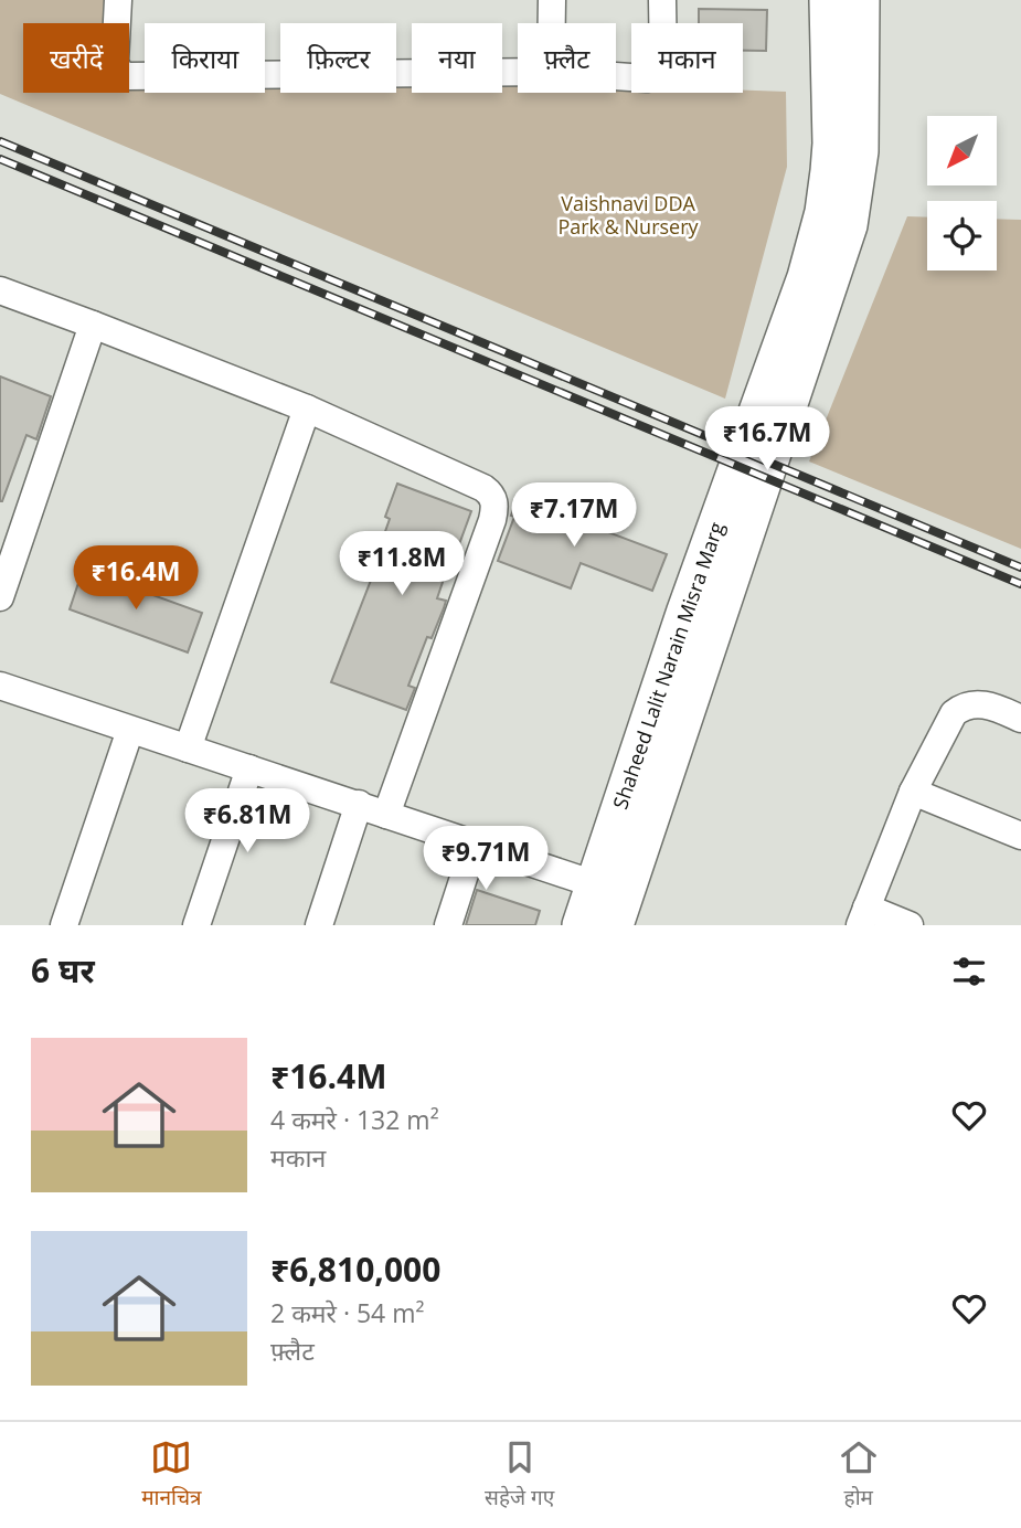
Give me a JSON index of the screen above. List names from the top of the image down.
{
  "streets": {
    "street": ["Shaheed Lalit Narain Misra Marg"]
  },
  "parks": ["Vaishnavi DDA Park & Nursery"],
  "north": "bottom left",
  "page": {
    "chip": [
      "खरीदें",
      "किराया",
      "फ़िल्टर",
      "नया",
      "फ़्लैट",
      "मकान"
    ],
    "price": [
      "₹16.7M",
      "₹7.17M",
      "₹11.8M",
      "₹16.4M",
      "₹6.81M",
      "₹9.71M"
    ],
    "heading": "6 घर",
    "list": [
      {
        "name": "₹16.4M",
        "note": "4 कमरे · 132 m² · मकान"
      },
      {
        "name": "₹6,810,000",
        "note": "2 कमरे · 54 m² · फ़्लैट"
      }
    ],
    "tabs": ["मानचित्र", "सहेजे गए", "होम"]
  }
}
